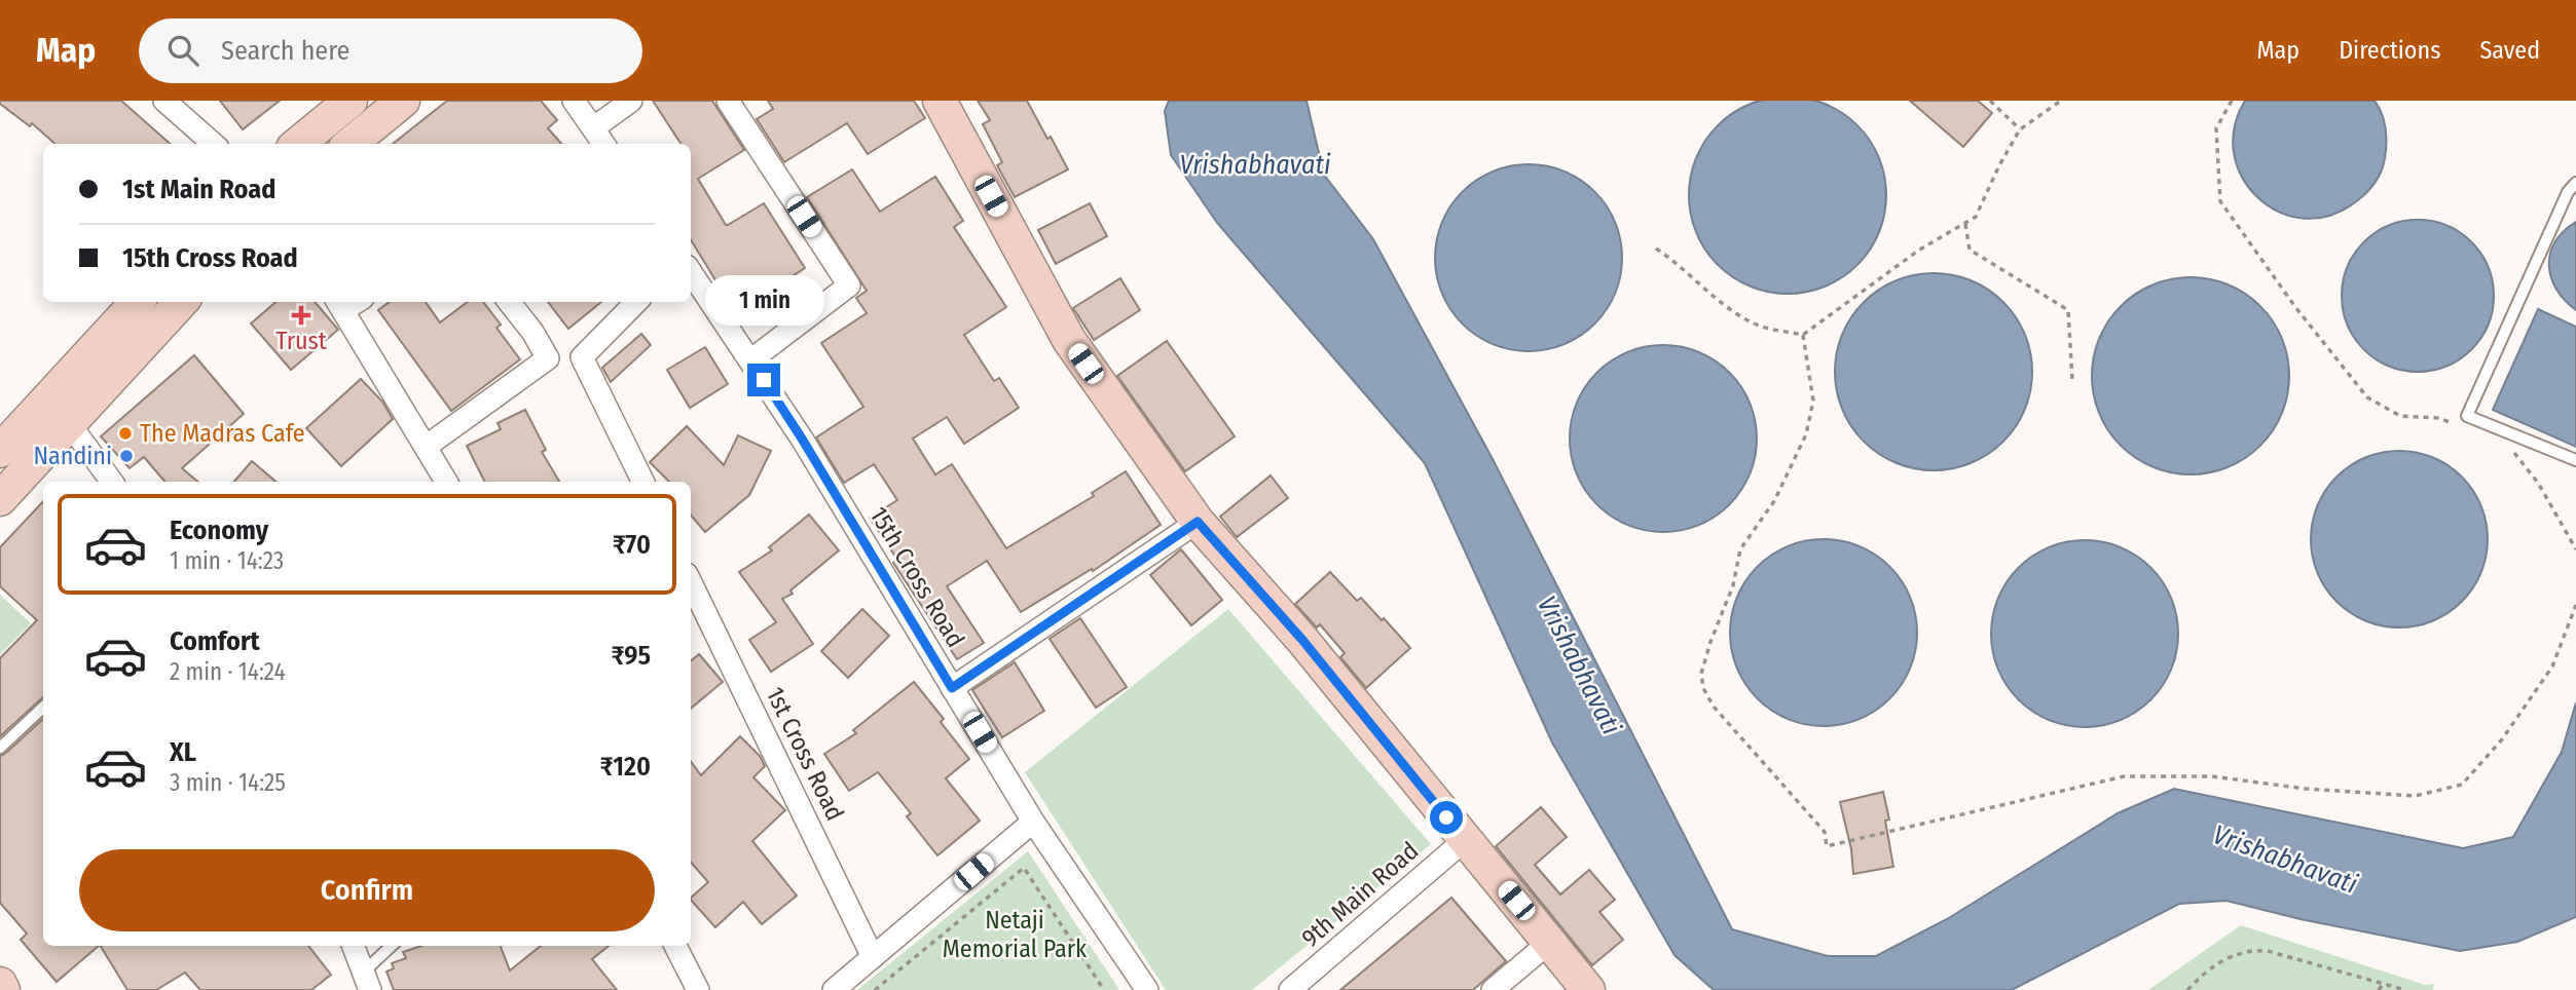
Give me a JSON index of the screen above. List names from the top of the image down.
{
  "streets": {
    "street": ["15th Cross Road", "1st Cross Road", "9th Main Road"]
  },
  "water": ["Vrishabhavati"],
  "parks": ["Netaji Memorial Park"],
  "places": {
    "health": ["Trust"],
    "other": ["The Madras Cafe", "Nandini"]
  },
  "page": {
    "header": "Map",
    "search": "Search here",
    "nav": ["Map", "Directions", "Saved"],
    "banner": ["1st Main Road", "15th Cross Road"],
    "bubble": "1 min",
    "list": [
      {
        "name": "Economy",
        "note": "1 min · 14:23",
        "value": "₹70"
      },
      {
        "name": "Comfort",
        "note": "2 min · 14:24",
        "value": "₹95"
      },
      {
        "name": "XL",
        "note": "3 min · 14:25",
        "value": "₹120"
      }
    ],
    "buttons": "Confirm"
  }
}
